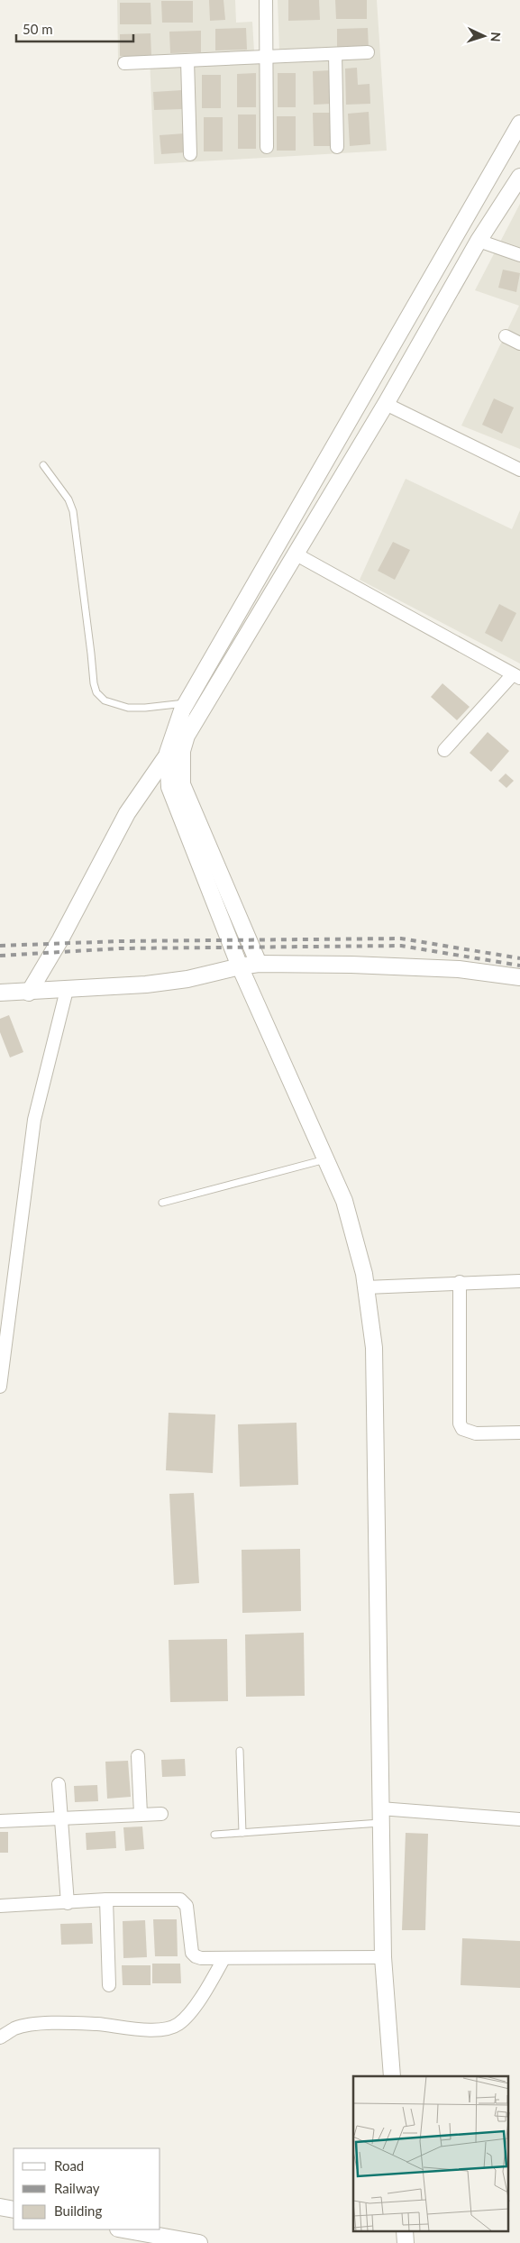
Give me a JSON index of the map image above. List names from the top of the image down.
{
  "legend": ["Road", "Railway", "Building"],
  "scale_bar": "50 m",
  "north": "right"
}
